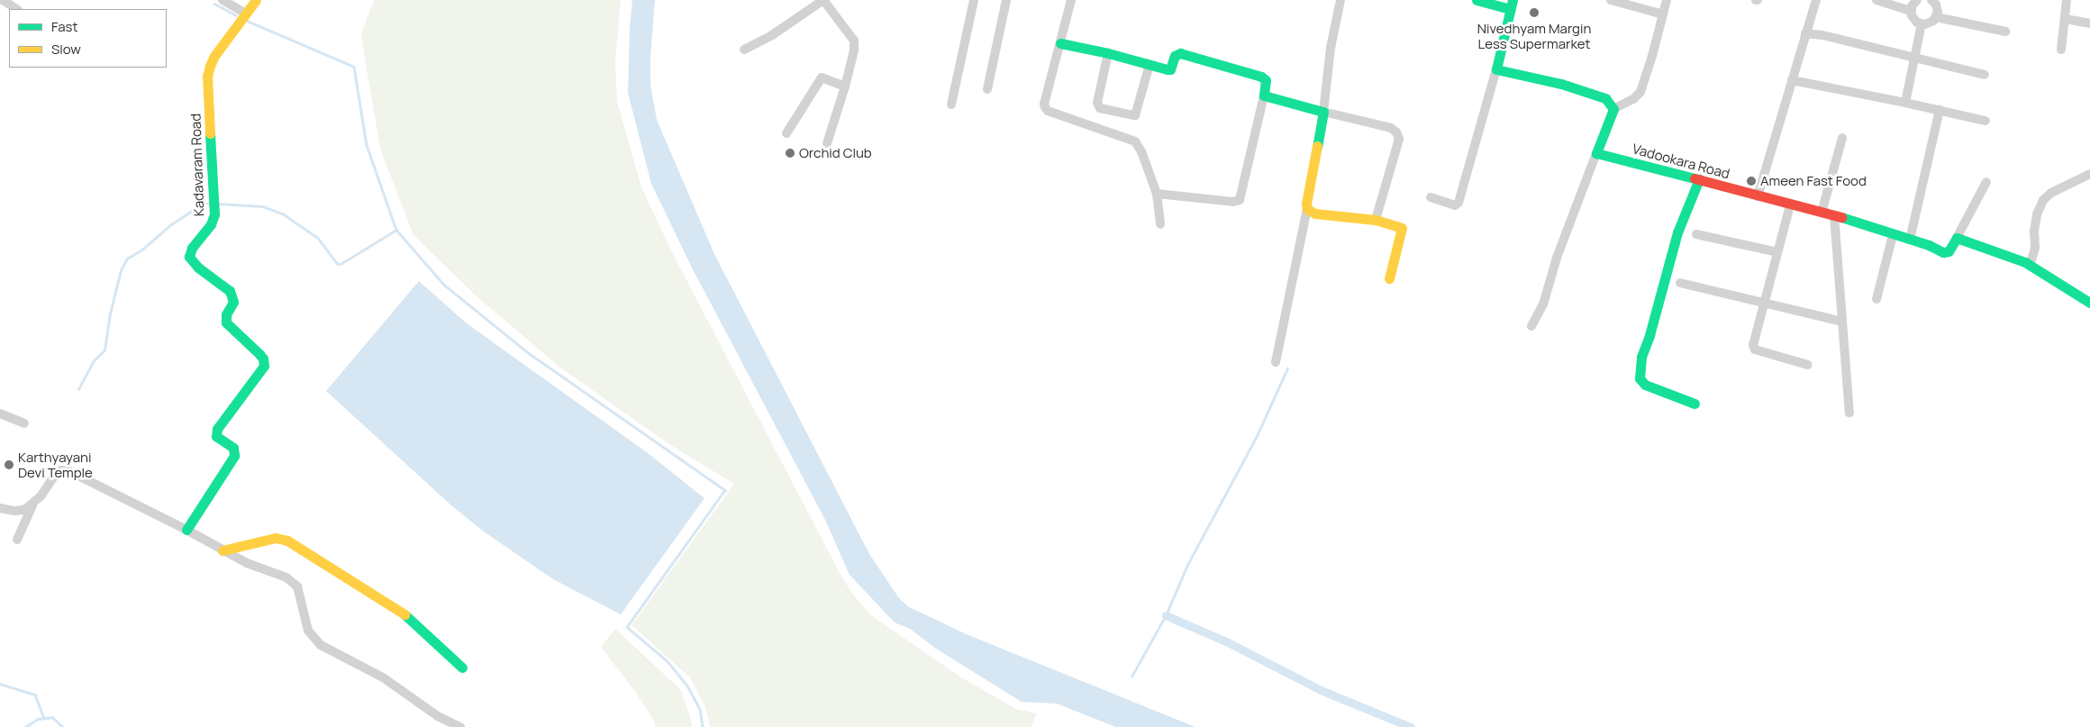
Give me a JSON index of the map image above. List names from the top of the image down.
{
  "streets": {
    "street": ["Vadookara Road", "Kadavaram Road"]
  },
  "places": [
    "Nivedhyam Margin Less Supermarket",
    "Orchid Club",
    "Ameen Fast Food",
    "Karthyayani Devi Temple"
  ],
  "legend": ["Fast", "Slow"]
}
